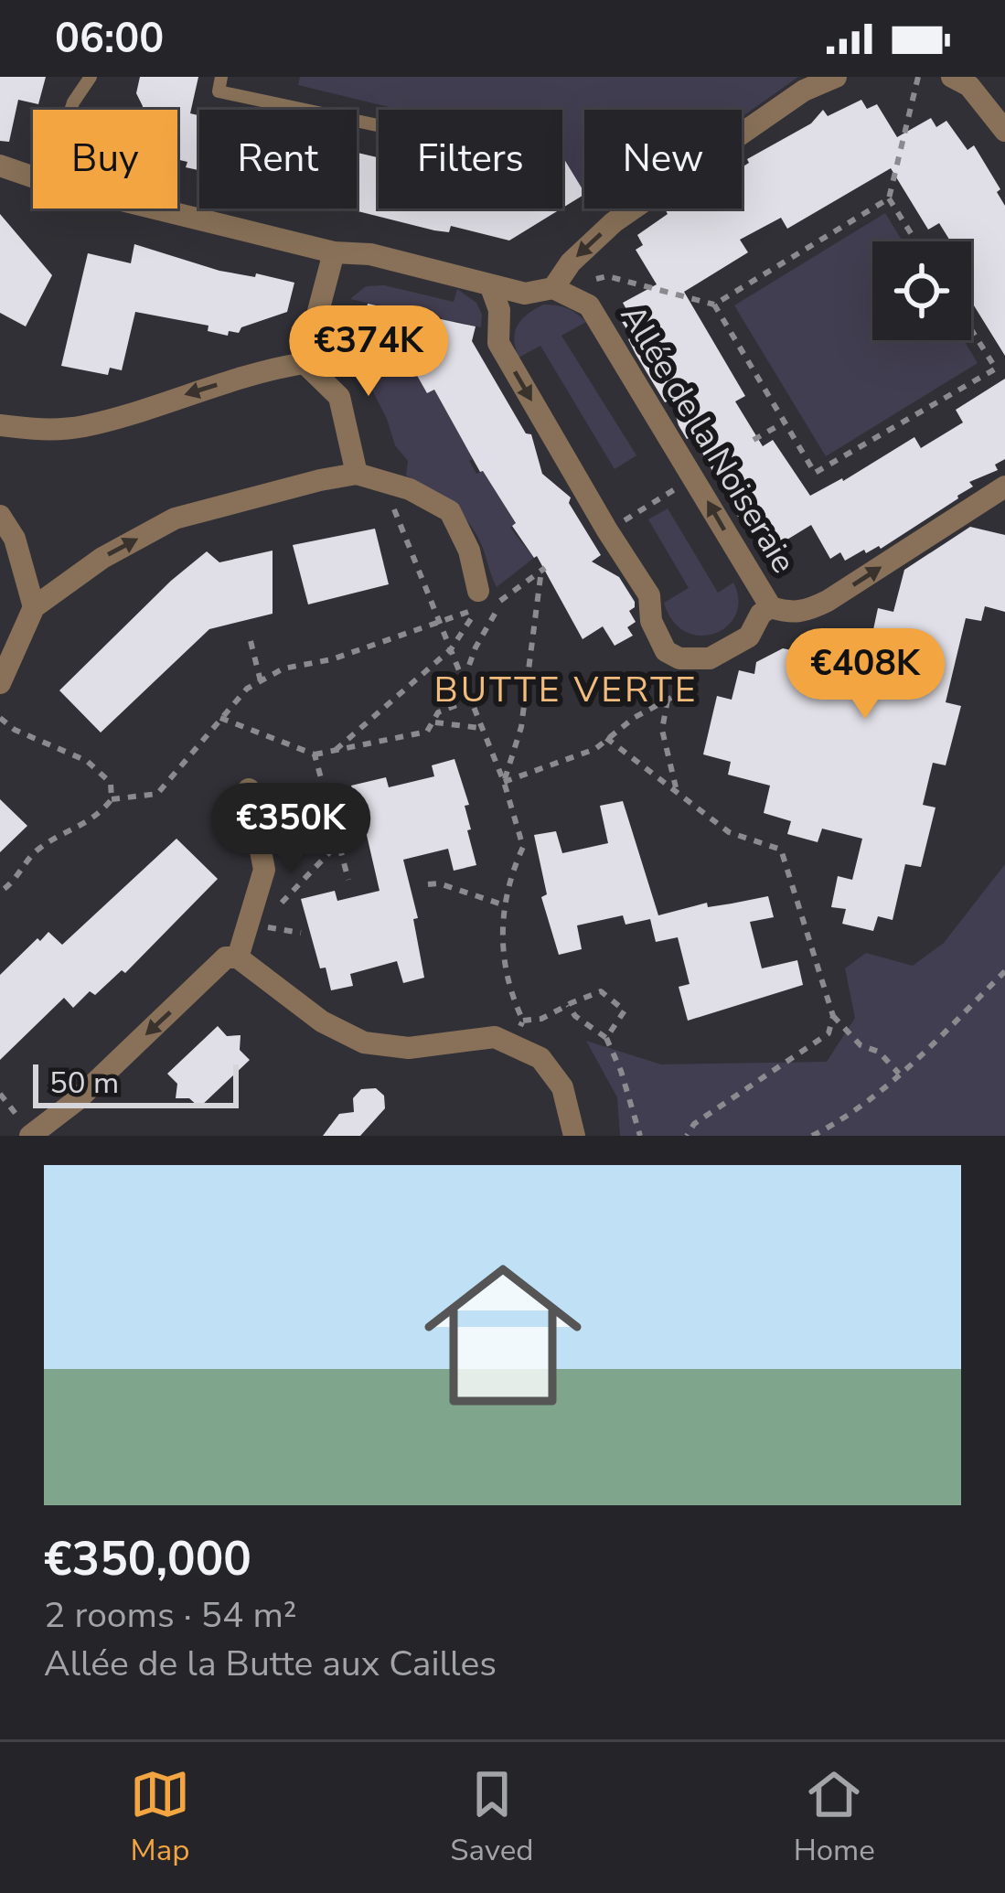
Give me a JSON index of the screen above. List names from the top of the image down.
{
  "streets": {
    "street": ["Allée de la Noiseraie"]
  },
  "districts": ["BUTTE VERTE"],
  "scale_bar": "50 m",
  "page": {
    "status": "06:00",
    "chip": [
      "Buy",
      "Rent",
      "Filters",
      "New"
    ],
    "price": ["€374K", "€408K", "€350K"],
    "scale": "50 m",
    "list": [
      {
        "name": "€350,000",
        "note": "2 rooms · 54 m² · Allée de la Butte aux Cailles"
      }
    ],
    "tabs": ["Map", "Saved", "Home"]
  }
}
